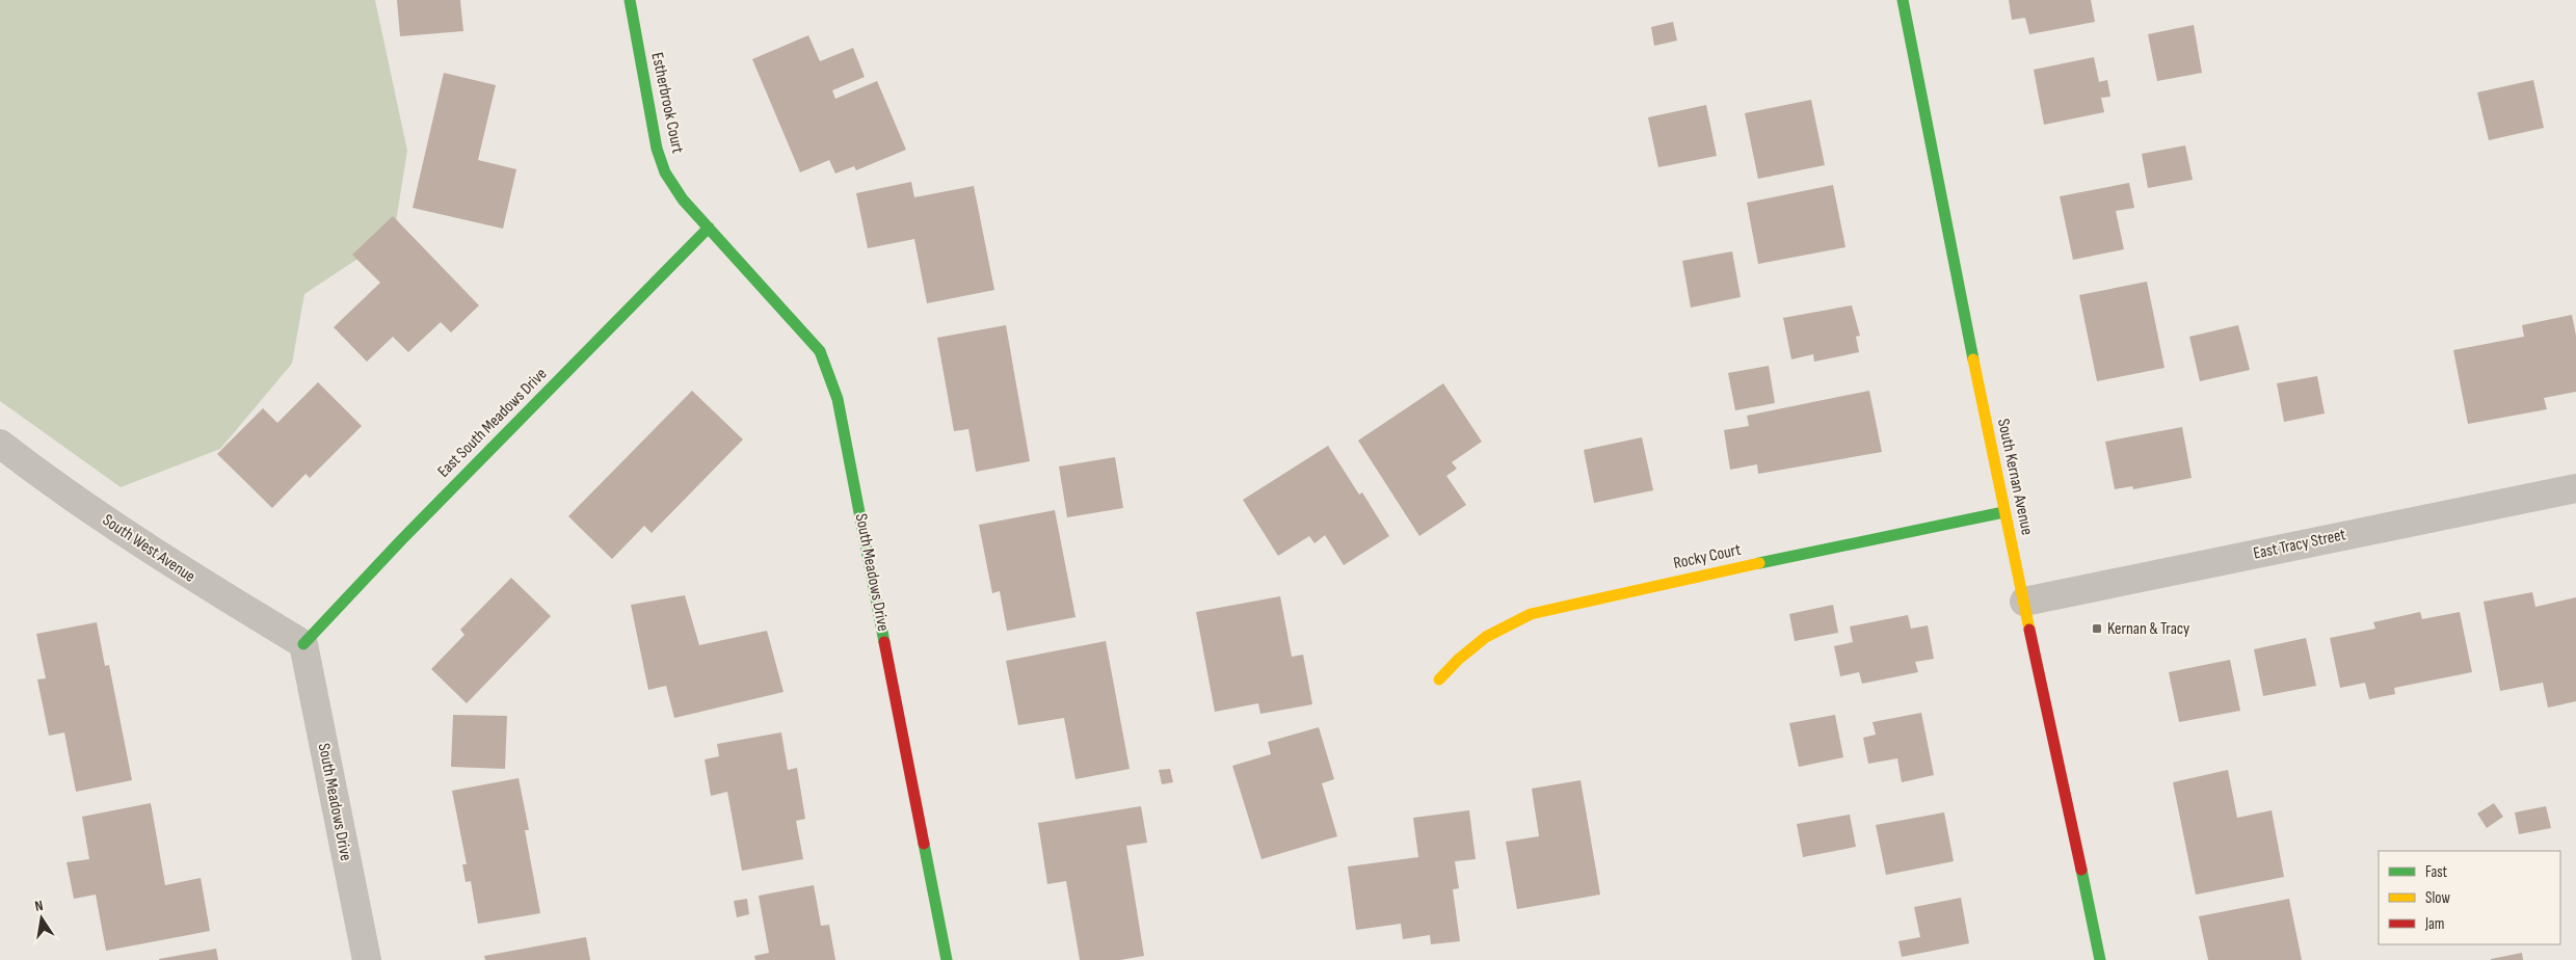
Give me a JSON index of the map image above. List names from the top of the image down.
{
  "streets": {
    "street": [
      "Estherbrook Court",
      "East South Meadows Drive",
      "South Kernan Avenue",
      "East Tracy Street",
      "South West Avenue",
      "Rocky Court",
      "South Meadows Drive"
    ]
  },
  "crossings": [
    ["Estherbrook Court", "East South Meadows Drive"],
    ["Estherbrook Court", "South Meadows Drive"],
    ["East South Meadows Drive", "South West Avenue"],
    ["East South Meadows Drive", "South Meadows Drive"],
    ["South Kernan Avenue", "East Tracy Street"],
    ["South Kernan Avenue", "Rocky Court"],
    ["South West Avenue", "South Meadows Drive"]
  ],
  "places": {
    "transit": ["Kernan & Tracy"]
  },
  "legend": ["Fast", "Slow", "Jam"],
  "north": "top"
}
